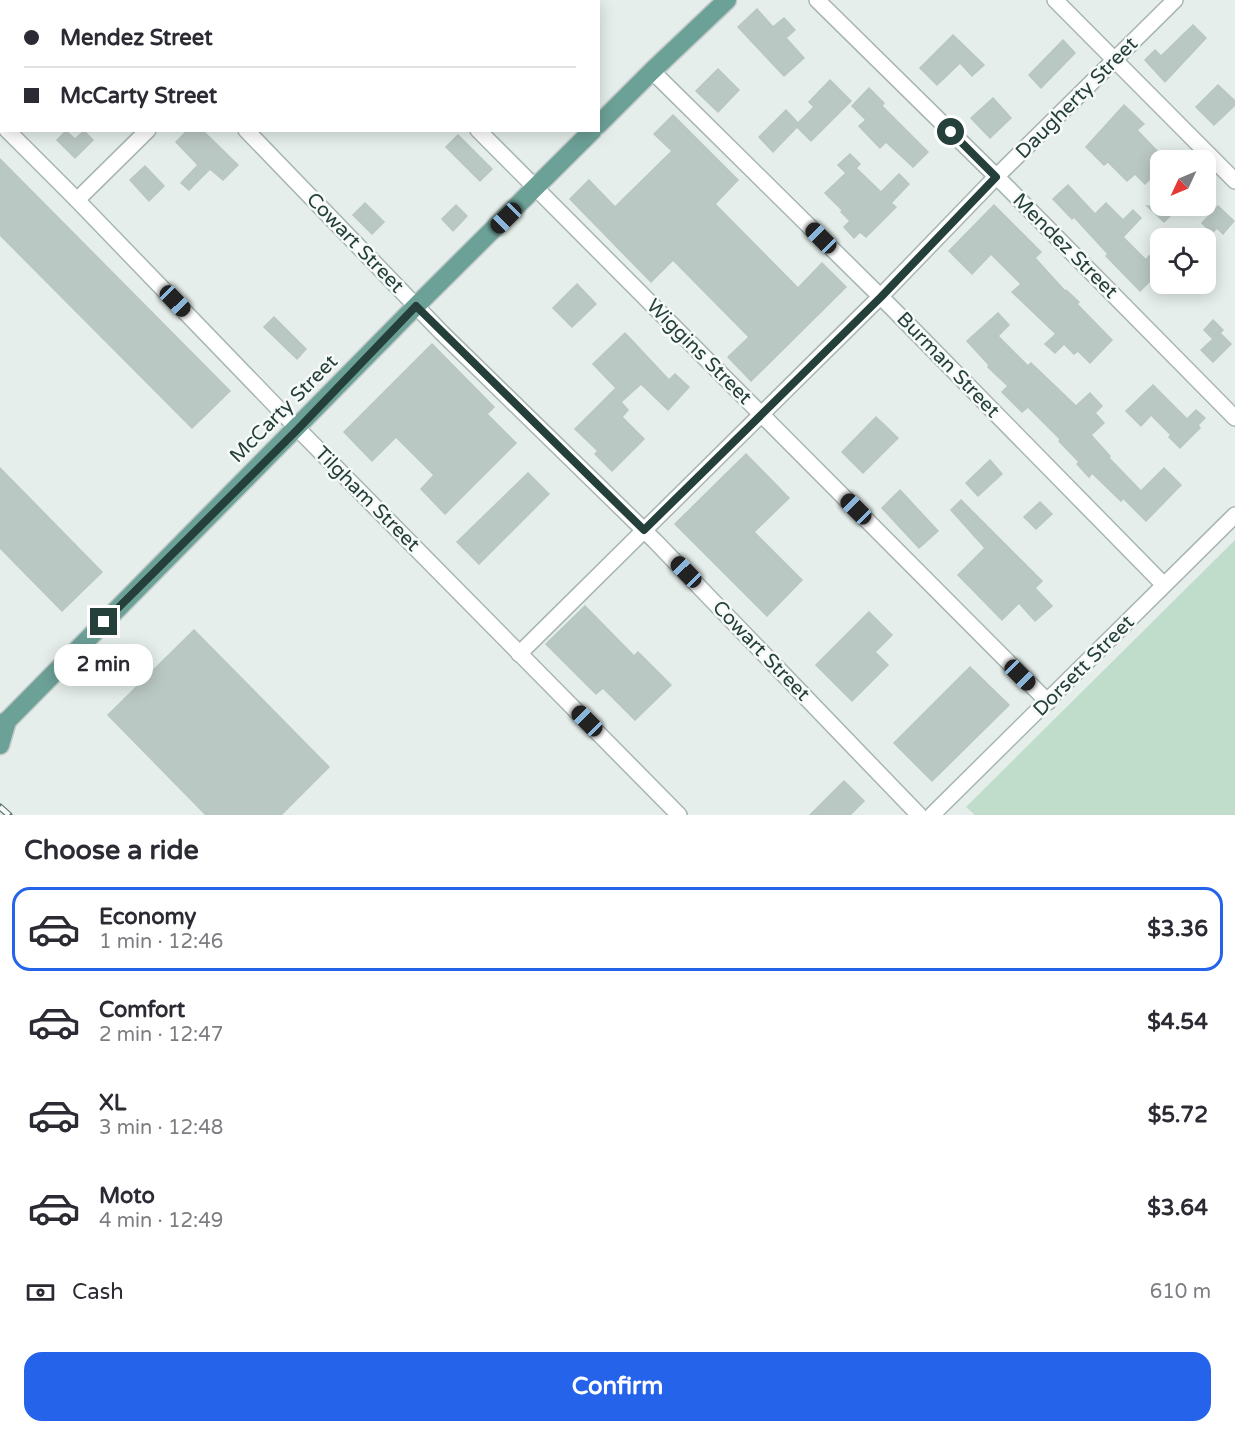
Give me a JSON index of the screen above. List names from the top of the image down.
{
  "streets": {
    "main road": ["McCarty Street"],
    "street": [
      "Daugherty Street",
      "Cowart Street",
      "Mendez Street",
      "Wiggins Street",
      "Burman Street",
      "Tilgham Street",
      "Dorsett Street"
    ]
  },
  "crossings": [
    ["Daugherty Street", "Cowart Street"],
    ["Daugherty Street", "Mendez Street"],
    ["Daugherty Street", "Wiggins Street"],
    ["Daugherty Street", "Burman Street"],
    ["Daugherty Street", "Tilgham Street"],
    ["Cowart Street", "McCarty Street"],
    ["Wiggins Street", "McCarty Street"],
    ["Wiggins Street", "Dorsett Street"],
    ["Burman Street", "Dorsett Street"],
    ["McCarty Street", "Tilgham Street"]
  ],
  "north": "bottom left",
  "page": {
    "banner": ["Mendez Street", "McCarty Street"],
    "bubble": "2 min",
    "heading": "Choose a ride",
    "list": [
      {
        "name": "Economy",
        "note": "1 min · 12:46",
        "value": "$3.36"
      },
      {
        "name": "Comfort",
        "note": "2 min · 12:47",
        "value": "$4.54"
      },
      {
        "name": "XL",
        "note": "3 min · 12:48",
        "value": "$5.72"
      },
      {
        "name": "Moto",
        "note": "4 min · 12:49",
        "value": "$3.64"
      }
    ],
    "pay": ["Cash", "610 m"],
    "buttons": "Confirm"
  }
}
